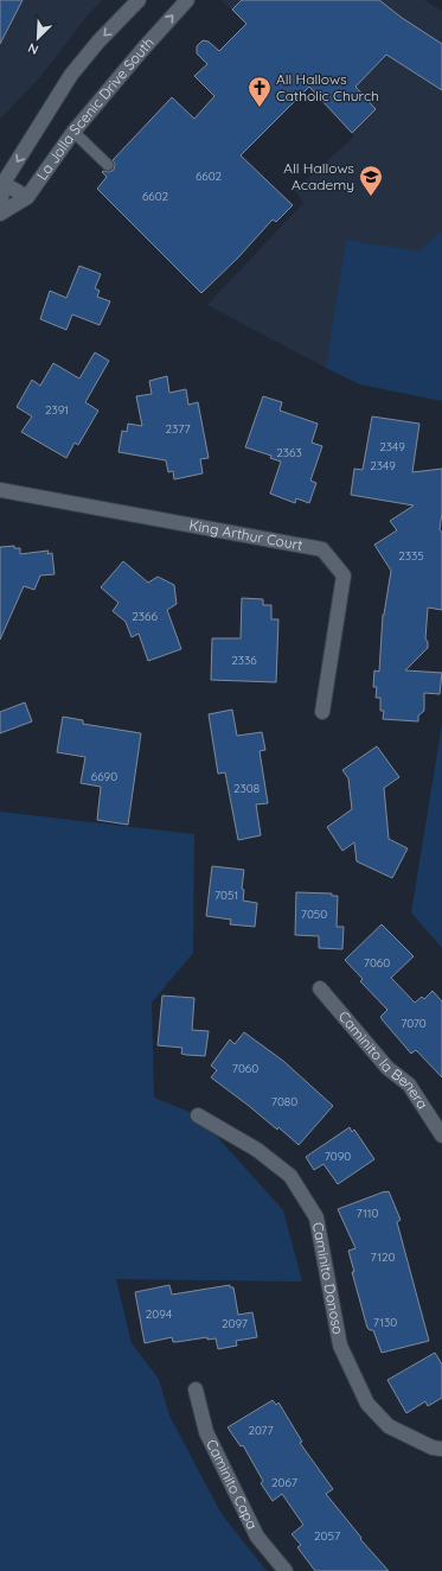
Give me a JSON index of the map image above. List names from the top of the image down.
{
  "streets": {
    "street": [
      "La Jolla Scenic Drive South",
      "King Arthur Court",
      "Caminito la Benera",
      "Caminito Donoso",
      "Caminito Capa"
    ]
  },
  "places": {
    "church": ["All Hallows Catholic Church"],
    "school or university": ["All Hallows Academy"]
  },
  "house_numbers": [
    "6602",
    "6602",
    "2391",
    "2377",
    "2349",
    "2363",
    "2349",
    "2335",
    "2366",
    "2336",
    "6690",
    "2308",
    "7051",
    "7050",
    "7060",
    "7070",
    "7060",
    "7080",
    "7090",
    "7110",
    "7120",
    "2094",
    "7130",
    "2097",
    "2077",
    "2067",
    "2057"
  ],
  "north": "bottom left"
}
